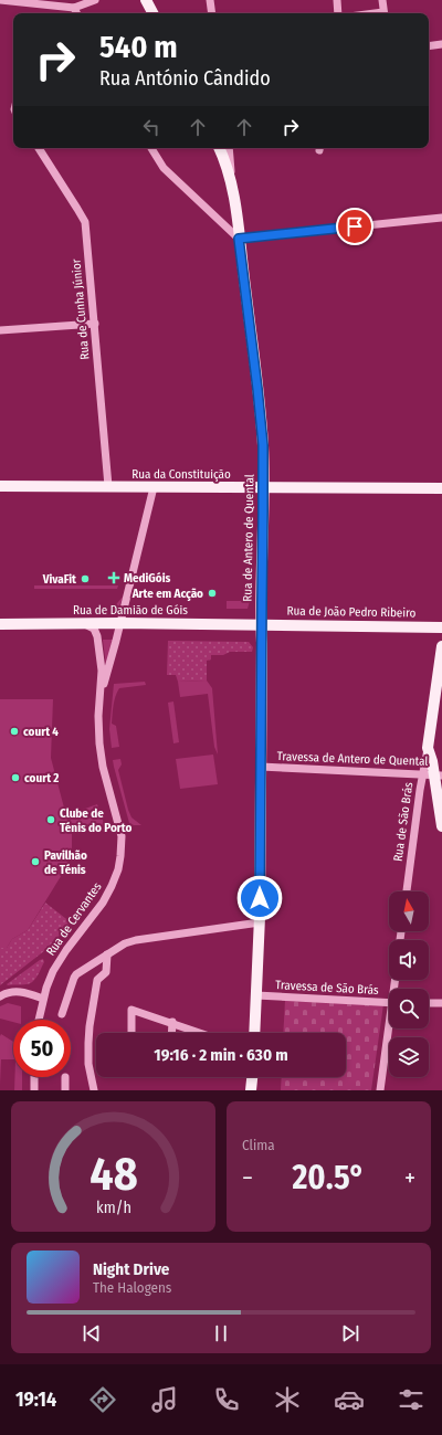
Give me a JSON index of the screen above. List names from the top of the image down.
{
  "streets": {
    "main road": [
      "Rua da Constituição",
      "Rua de Antero de Quental",
      "Rua de Damião de Góis",
      "Rua de João Pedro Ribeiro",
      "Rua de São Brás"
    ],
    "street": [
      "Rua de Cunha Júnior",
      "Travessa de Antero de Quental",
      "Rua de Cervantes",
      "Travessa de São Brás"
    ]
  },
  "crossings": [
    ["Rua de Cunha Júnior", "Rua da Constituição"],
    ["Rua da Constituição", "Rua de Antero de Quental"],
    ["Rua da Constituição", "Rua de Cervantes"],
    ["Rua de Antero de Quental", "Rua de Damião de Góis"],
    ["Rua de Antero de Quental", "Rua de João Pedro Ribeiro"],
    ["Rua de Antero de Quental", "Travessa de Antero de Quental"],
    ["Rua de Antero de Quental", "Travessa de São Brás"],
    ["Rua de Damião de Góis", "Rua de João Pedro Ribeiro"],
    ["Rua de Damião de Góis", "Rua de Cervantes"],
    ["Travessa de Antero de Quental", "Rua de São Brás"]
  ],
  "places": {
    "health": ["MediGóis"],
    "other": [
      "VivaFit",
      "Arte em Acção",
      "court 4",
      "court 2",
      "Clube de Ténis do Porto",
      "Pavilhão de Ténis"
    ]
  },
  "north": "top",
  "page": {
    "turn": ["540 m", "Rua António Cândido"],
    "limit": "50",
    "trip": "19:16 · 2 min · 630 m",
    "tile": "Clima",
    "heat": ["−", "20.5°", "+"],
    "song": ["Night Drive", "The Halogens"],
    "tabs": "19:14",
    "gauge": ["48", "km/h"]
  }
}
